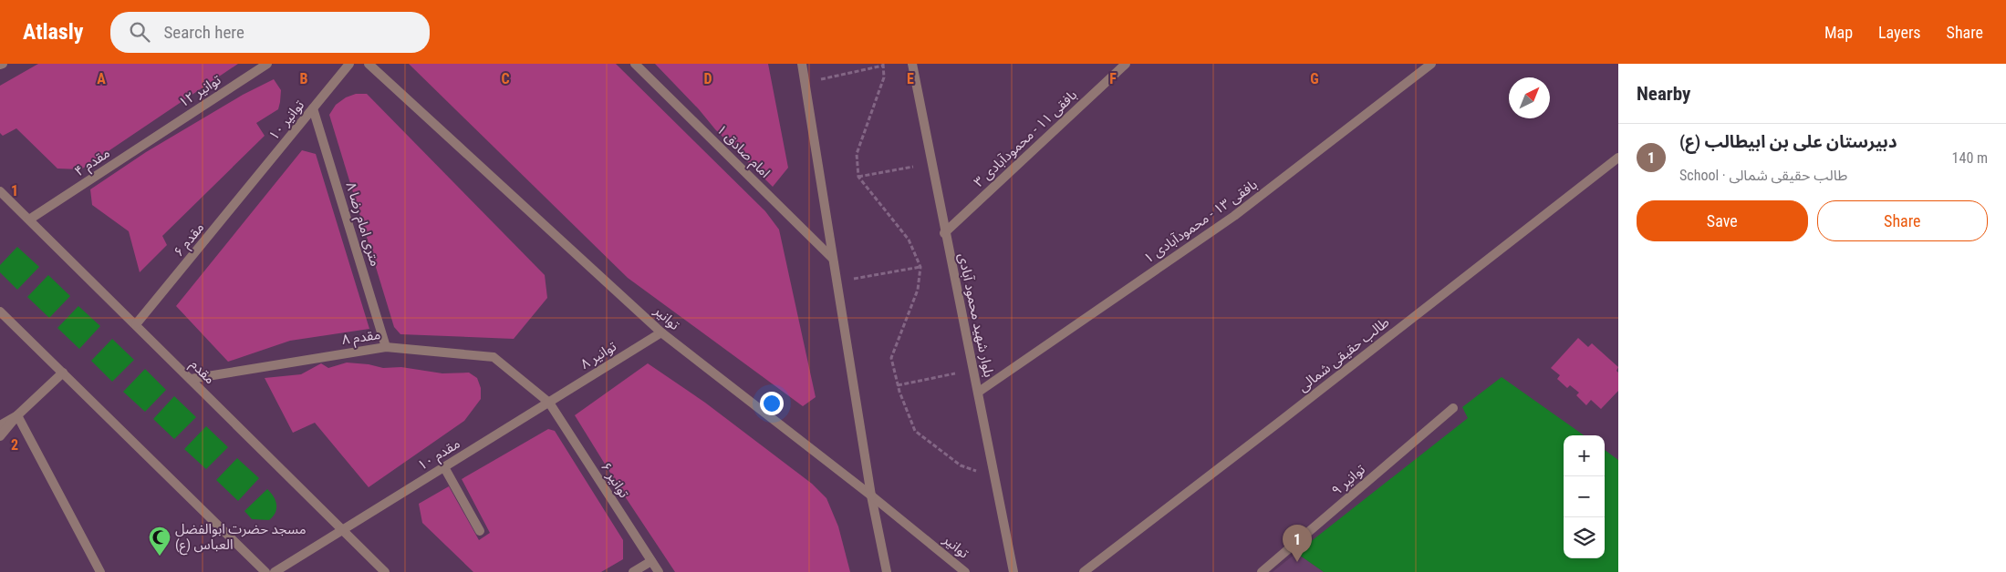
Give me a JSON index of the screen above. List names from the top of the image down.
{
  "streets": {
    "street": [
      "توانیر ۱۲",
      "توانیر ۱۰",
      "بافقی ۱۱ - محمودآبادی ۳",
      "امام صادق ۱",
      "مقدم ۴",
      "بافقی ۱۳ - محمودآبادی ۱",
      "۸ متری امام رضا",
      "مقدم ۶",
      "بلوار شهید محمود آبادی",
      "توانیر",
      "مقدم ۸",
      "طالب حقیقی شمالی",
      "توانیر ۸",
      "مقدم",
      "مقدم ۱۰",
      "توانیر ۶",
      "توانیر ۹"
    ]
  },
  "crossings": [
    ["توانیر ۱۲", "مقدم ۴"],
    ["توانیر ۱۰", "۸ متری امام رضا"],
    ["توانیر ۱۰", "مقدم ۶"],
    ["بافقی ۱۱ - محمودآبادی ۳", "بلوار شهید محمود آبادی"],
    ["مقدم ۴", "مقدم"],
    ["بافقی ۱۳ - محمودآبادی ۱", "بلوار شهید محمود آبادی"],
    ["۸ متری امام رضا", "مقدم ۸"],
    ["مقدم ۶", "مقدم"],
    ["توانیر", "توانیر ۸"],
    ["مقدم ۸", "توانیر ۸"],
    ["مقدم ۸", "مقدم"],
    ["مقدم ۸", "مقدم ۱۰"],
    ["مقدم ۸", "توانیر ۶"],
    ["توانیر ۸", "مقدم ۱۰"],
    ["توانیر ۸", "توانیر ۶"],
    ["مقدم", "مقدم ۱۰"],
    ["مقدم ۱۰", "توانیر ۶"]
  ],
  "places": {
    "mosque": ["مسجد حضرت ابوالفضل العباس (ع)"]
  },
  "north": "top right",
  "page": {
    "header": "Atlasly",
    "search": "Search here",
    "nav": ["Map", "Layers", "Share"],
    "heading": "Nearby",
    "list": [
      {
        "mark": "1",
        "name": "دبیرستان علی بن ابیطالب (ع)",
        "note": "School · طالب حقیقی شمالی",
        "value": "140 m"
      }
    ],
    "buttons": ["Save", "Share"],
    "map_buttons": ["+", "−"],
    "pins": "1"
  },
  "grid": {
    "columns": [
      "A",
      "B",
      "C",
      "D",
      "E",
      "F",
      "G"
    ],
    "rows": ["1", "2"]
  }
}
